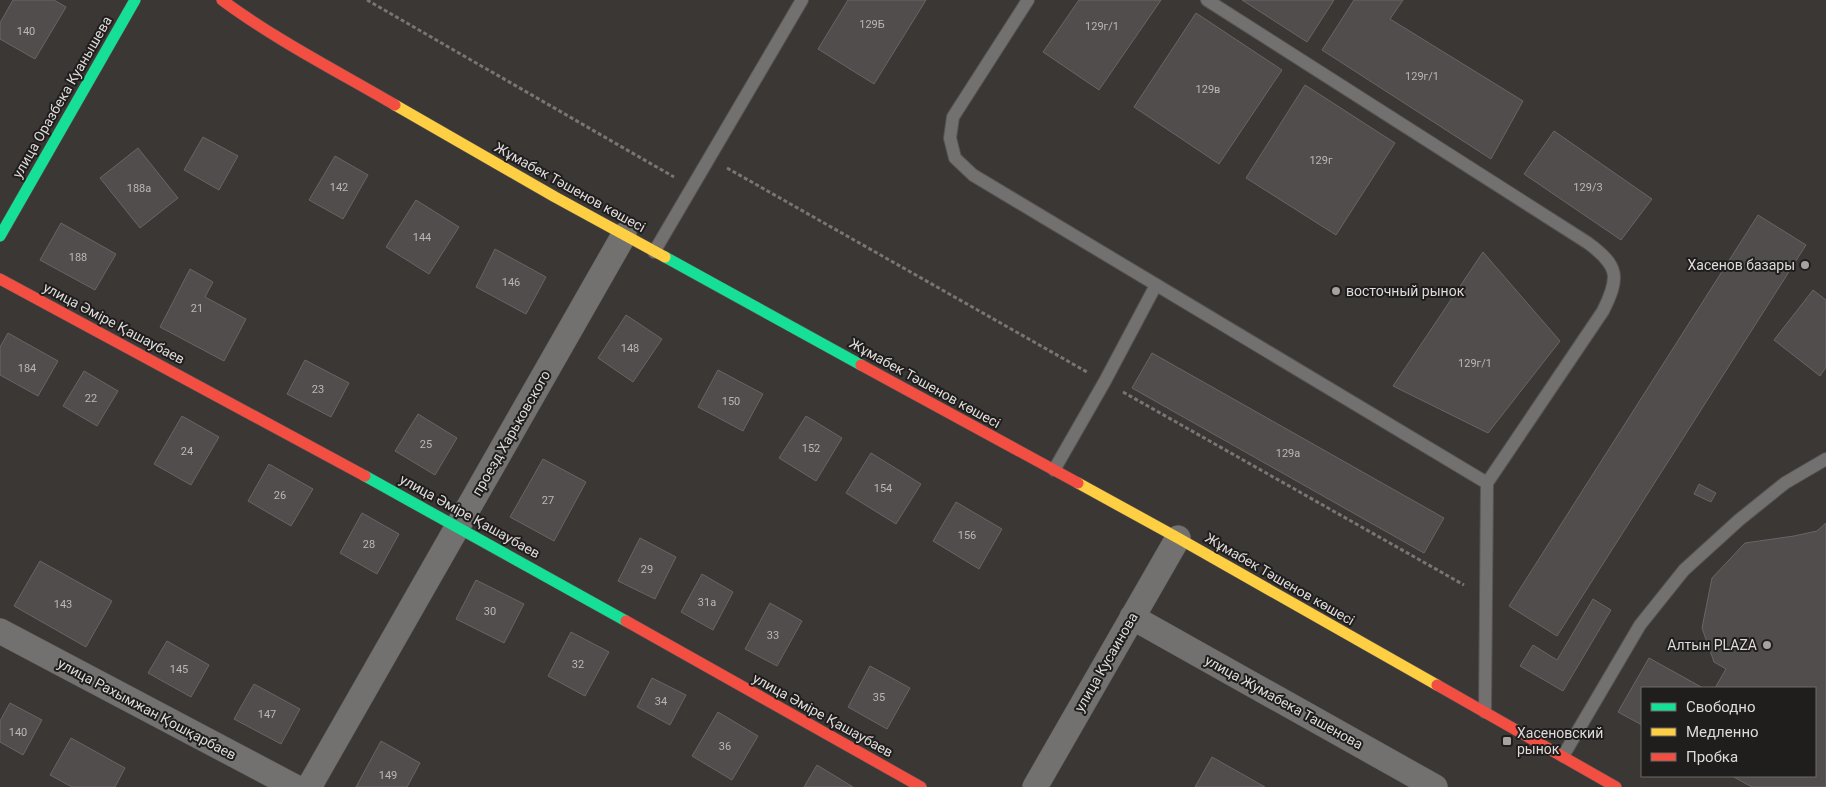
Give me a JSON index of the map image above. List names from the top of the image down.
{
  "streets": {
    "main road": ["улица Оразбека Куанышева", "Жұмабек Тәшенов көшесі", "улица Әміре Қашаубаев"],
    "street": [
      "проезд Харьковского",
      "улица Кусаинова",
      "улица Жумабека Ташенова",
      "улица Рахымжан Қошқарбаев"
    ]
  },
  "crossings": [
    ["Жұмабек Тәшенов көшесі", "проезд Харьковского"],
    ["Жұмабек Тәшенов көшесі", "улица Кусаинова"],
    ["улица Әміре Қашаубаев", "проезд Харьковского"],
    ["улица Кусаинова", "улица Жумабека Ташенова"]
  ],
  "places": {
    "other": ["Хасенов базары", "восточный рынок", "Алтын PLAZA"],
    "transit": ["Хасеновский рынок"]
  },
  "house_numbers": [
    "129Б",
    "129г/1",
    "140",
    "129г/1",
    "129в",
    "129г",
    "142",
    "129/3",
    "188а",
    "144",
    "188",
    "146",
    "21",
    "148",
    "129г/1",
    "184",
    "23",
    "22",
    "150",
    "25",
    "152",
    "24",
    "129а",
    "154",
    "26",
    "27",
    "156",
    "28",
    "29",
    "31а",
    "143",
    "30",
    "33",
    "32",
    "145",
    "35",
    "34",
    "147",
    "140",
    "36",
    "149"
  ],
  "legend": ["Свободно", "Медленно", "Пробка"]
}
